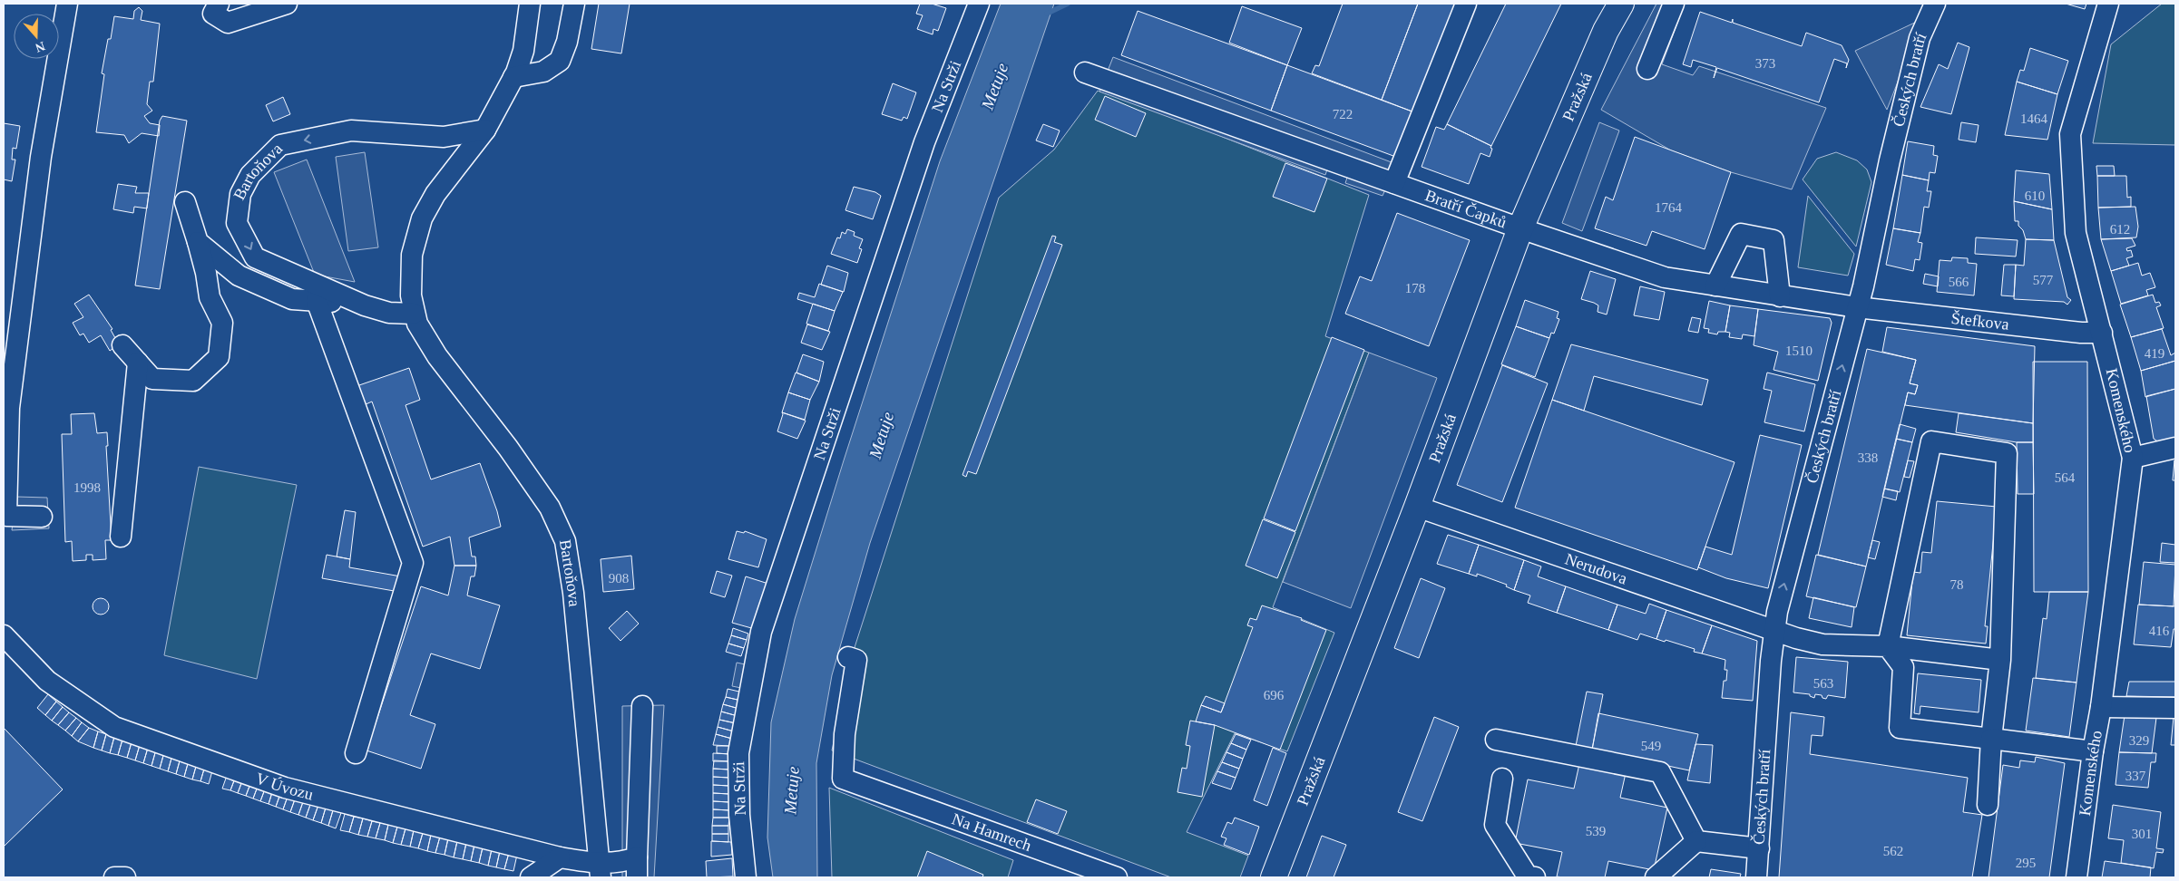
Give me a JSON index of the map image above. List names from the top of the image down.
{
  "streets": {
    "main road": ["Pražská"],
    "street": [
      "Českých bratří",
      "Na Strži",
      "Bartoňova",
      "Bratří Čapků",
      "Štefkova",
      "Komenského",
      "Nerudova",
      "V Úvozu",
      "Na Hamrech"
    ]
  },
  "crossings": [
    ["Českých bratří", "Bratří Čapků"],
    ["Českých bratří", "Štefkova"],
    ["Českých bratří", "Nerudova"],
    ["Pražská", "Bratří Čapků"],
    ["Pražská", "Nerudova"],
    ["Bartoňova", "V Úvozu"],
    ["Bratří Čapků", "Štefkova"],
    ["Štefkova", "Komenského"]
  ],
  "one_way": ["Českých bratří"],
  "water": ["Metuje"],
  "house_numbers": [
    "373",
    "722",
    "1464",
    "610",
    "1764",
    "612",
    "577",
    "566",
    "178",
    "1510",
    "419",
    "338",
    "564",
    "1998",
    "908",
    "78",
    "416",
    "563",
    "696",
    "329",
    "549",
    "337",
    "539",
    "301",
    "562",
    "295"
  ],
  "north": "bottom"
}
